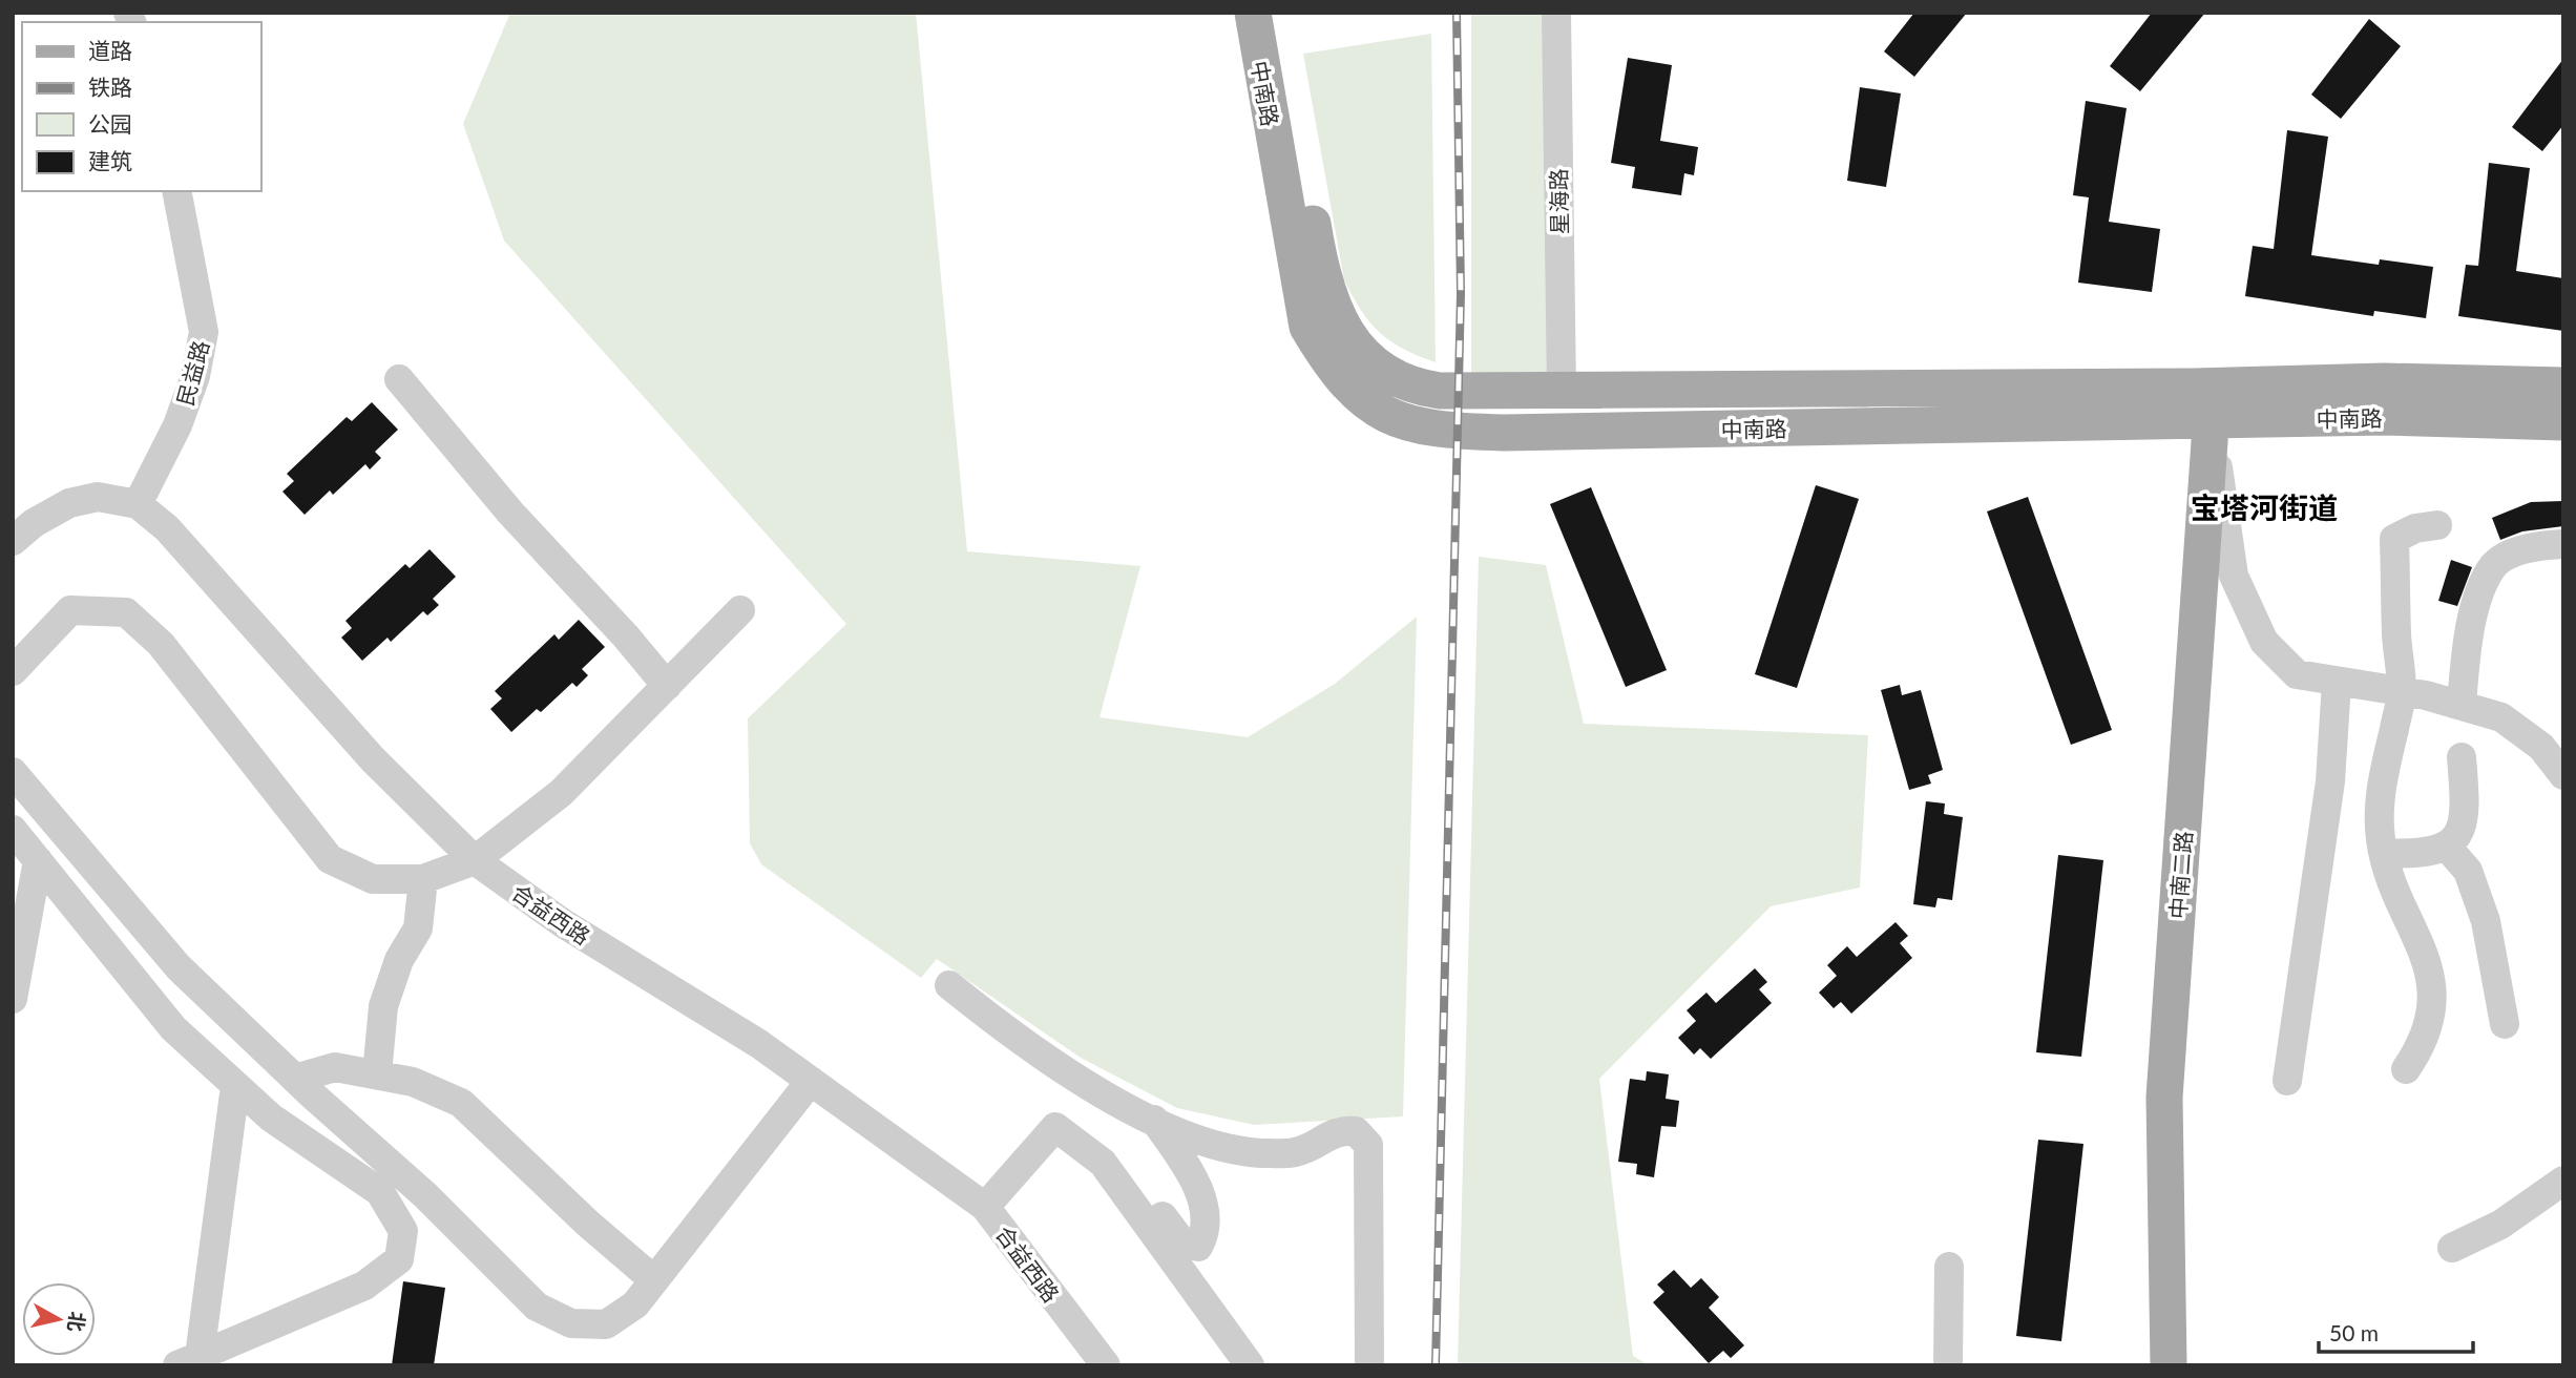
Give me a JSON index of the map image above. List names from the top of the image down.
{
  "streets": {
    "main road": ["中南路", "中南二路"],
    "street": ["星海路", "民益路", "合益西路"]
  },
  "crossings": [
    ["中南路", "星海路"],
    ["中南路", "中南二路"],
    ["民益路", "合益西路"]
  ],
  "districts": ["宝塔河街道"],
  "legend": [
    "道路",
    "铁路",
    "公园",
    "建筑"
  ],
  "scale_bar": "50 m",
  "north": "right"
}
